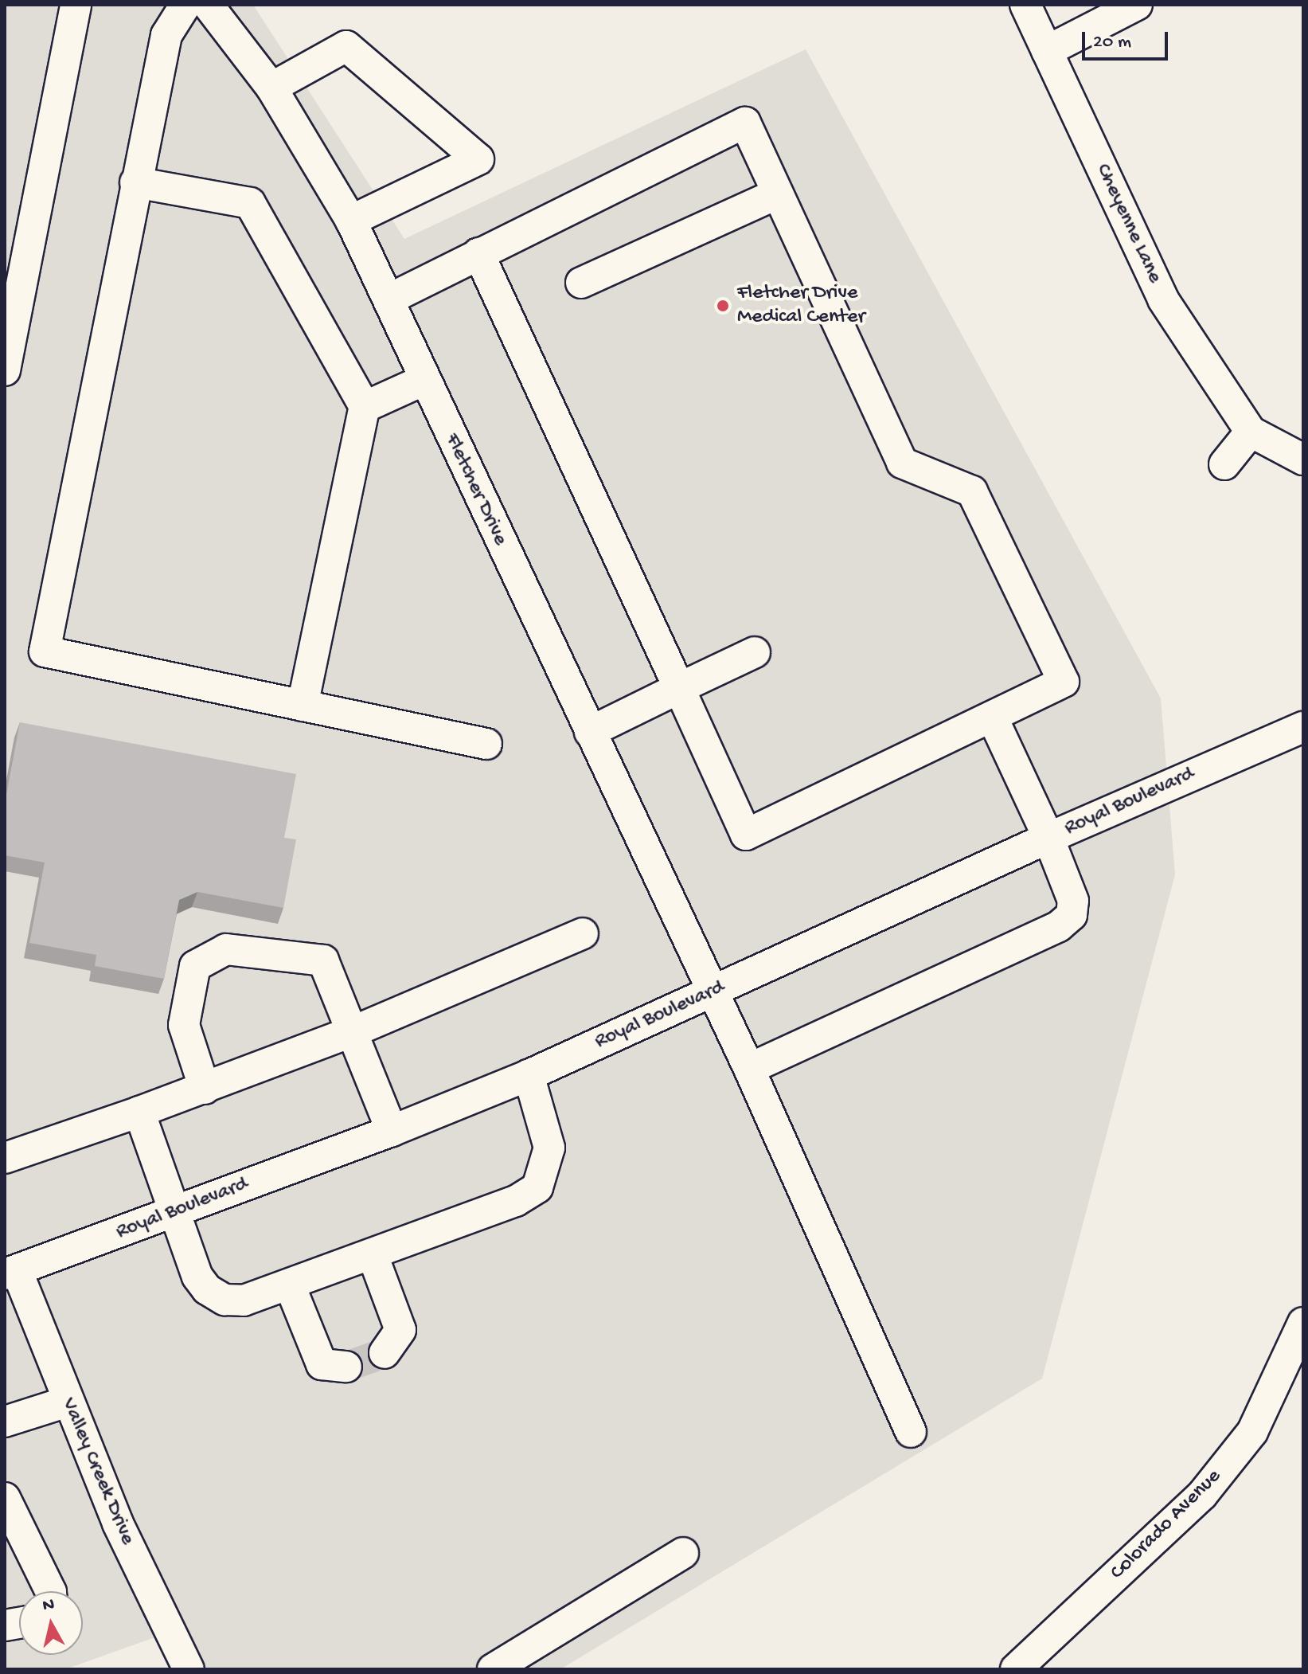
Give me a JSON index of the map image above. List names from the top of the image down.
{
  "streets": {
    "street": [
      "Cheyenne Lane",
      "Fletcher Drive",
      "Royal Boulevard",
      "Valley Creek Drive",
      "Colorado Avenue"
    ]
  },
  "crossings": [
    ["Fletcher Drive", "Royal Boulevard"],
    ["Royal Boulevard", "Valley Creek Drive"]
  ],
  "places": ["Fletcher Drive Medical Center"],
  "scale_bar": "20 m",
  "north": "top"
}
